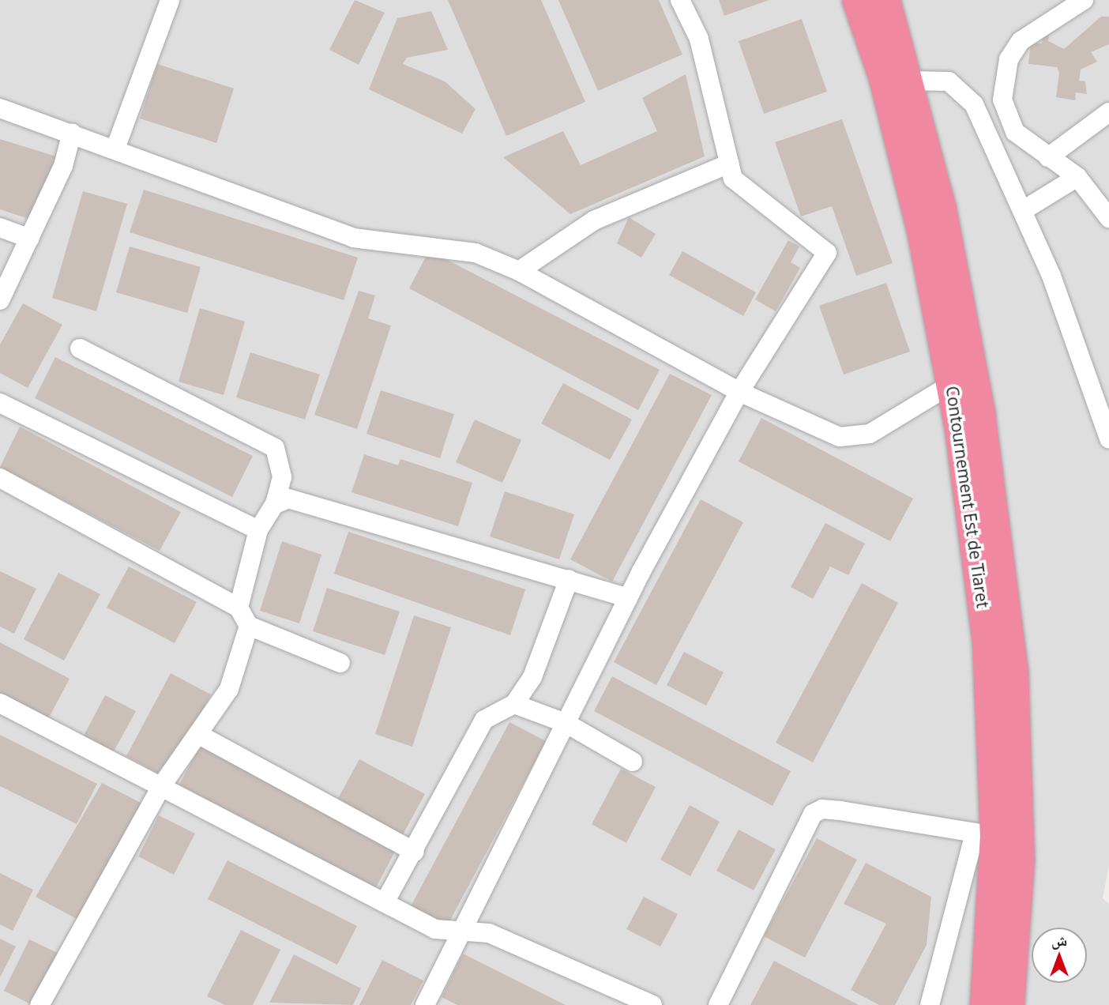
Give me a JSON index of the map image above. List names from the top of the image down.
{
  "streets": {
    "highway": ["Contournement Est de Tiaret"]
  },
  "north": "top"
}
